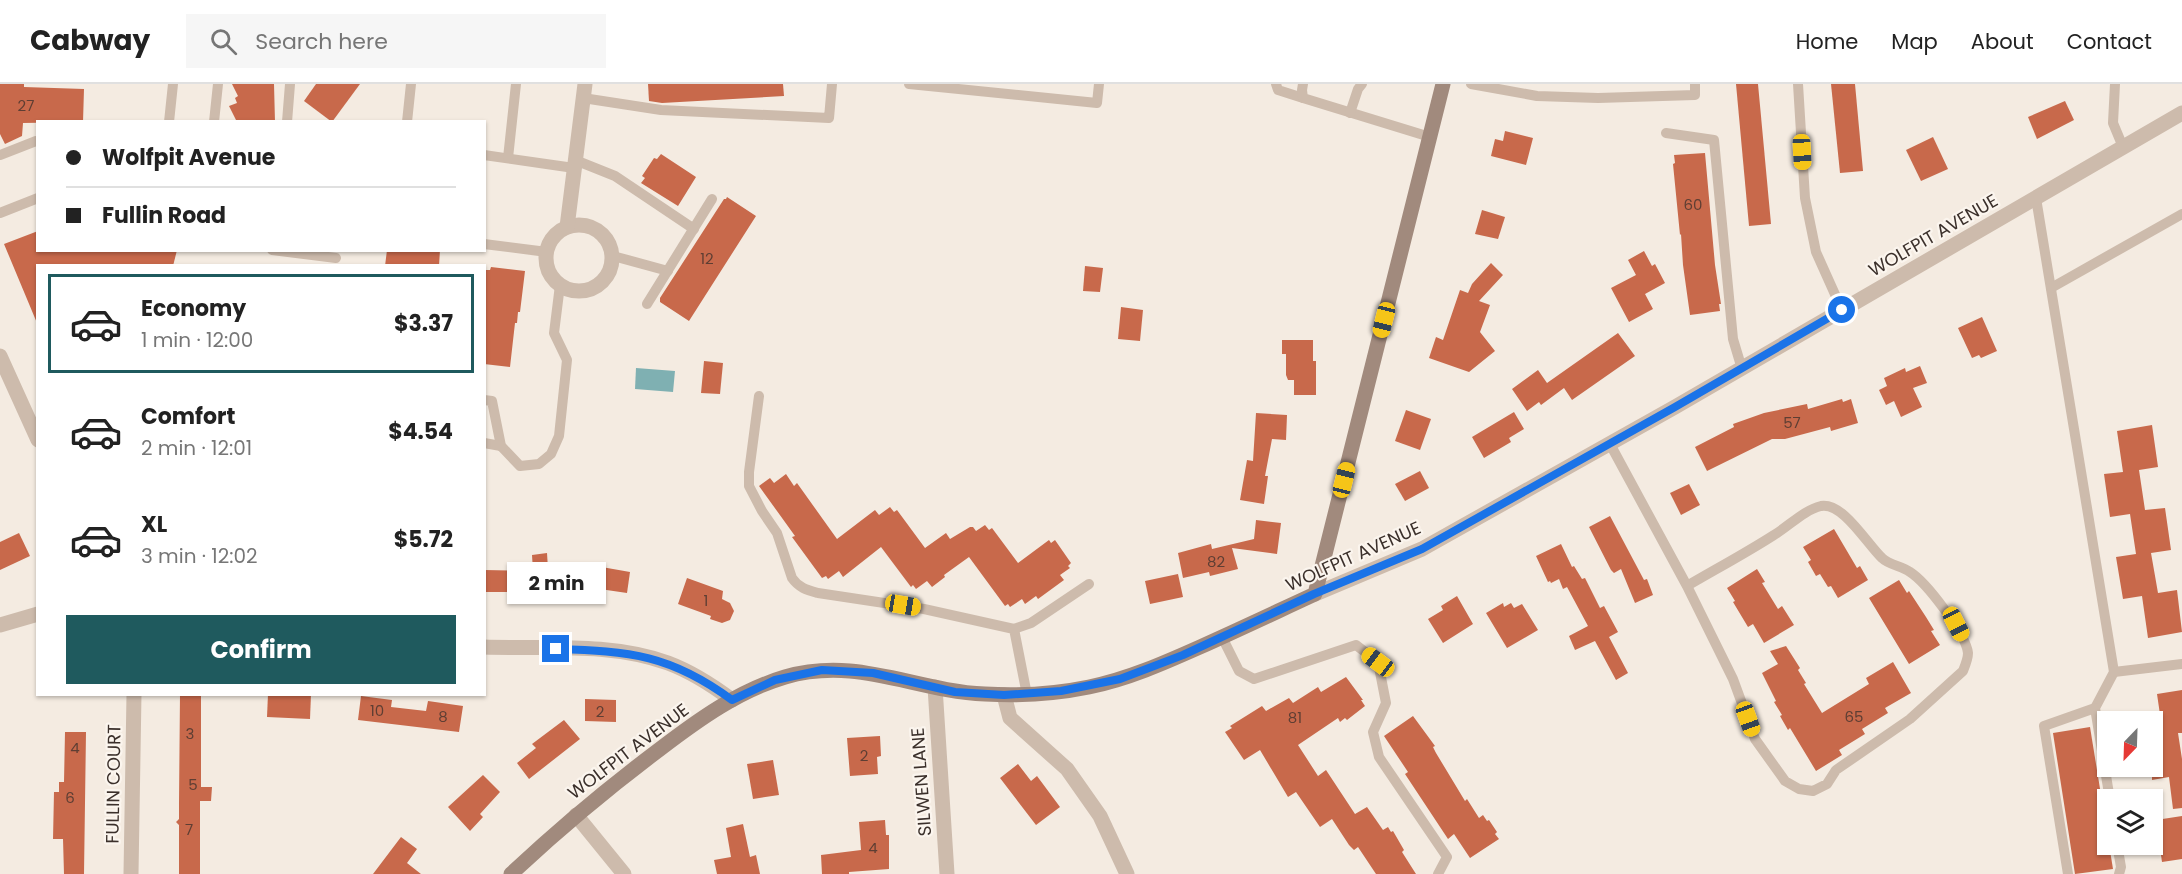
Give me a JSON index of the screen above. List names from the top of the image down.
{
  "streets": {
    "street": ["WOLFPIT AVENUE", "SILWEN LANE", "FULLIN COURT"]
  },
  "crossings": [
    ["WOLFPIT AVENUE", "SILWEN LANE"]
  ],
  "house_numbers": [
    "27",
    "60",
    "12",
    "57",
    "82",
    "1",
    "10",
    "2",
    "8",
    "65",
    "81",
    "3",
    "4",
    "2",
    "5",
    "6",
    "7",
    "4"
  ],
  "north": "bottom left",
  "page": {
    "header": "Cabway",
    "search": "Search here",
    "nav": [
      "Home",
      "Map",
      "About",
      "Contact"
    ],
    "banner": ["Wolfpit Avenue", "Fullin Road"],
    "list": [
      {
        "name": "Economy",
        "note": "1 min · 12:00",
        "value": "$3.37"
      },
      {
        "name": "Comfort",
        "note": "2 min · 12:01",
        "value": "$4.54"
      },
      {
        "name": "XL",
        "note": "3 min · 12:02",
        "value": "$5.72"
      }
    ],
    "bubble": "2 min",
    "buttons": "Confirm"
  }
}
